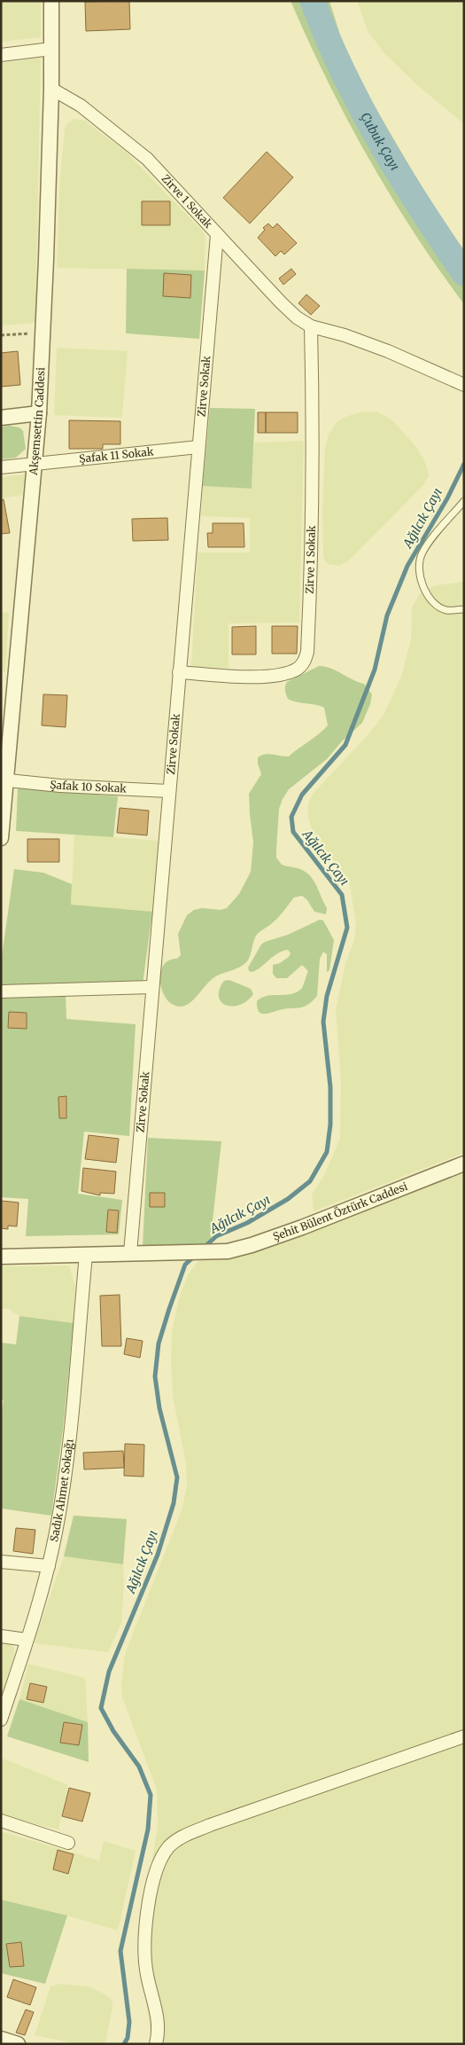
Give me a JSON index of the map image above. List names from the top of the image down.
{
  "streets": {
    "street": [
      "Zirve 1 Sokak",
      "Zirve Sokak",
      "Akşemsettin Caddesi",
      "Şafak 11 Sokak",
      "Şafak 10 Sokak",
      "Şehit Bülent Öztürk Caddesi",
      "Sadık Ahmet Sokağı"
    ]
  },
  "crossings": [
    ["Zirve 1 Sokak", "Zirve Sokak"],
    ["Zirve 1 Sokak", "Akşemsettin Caddesi"],
    ["Zirve Sokak", "Şafak 11 Sokak"],
    ["Zirve Sokak", "Şafak 10 Sokak"],
    ["Zirve Sokak", "Şehit Bülent Öztürk Caddesi"],
    ["Akşemsettin Caddesi", "Şafak 11 Sokak"],
    ["Akşemsettin Caddesi", "Şafak 10 Sokak"]
  ],
  "water": ["Çubuk Çayı", "Ağılcık Çayı"]
}
